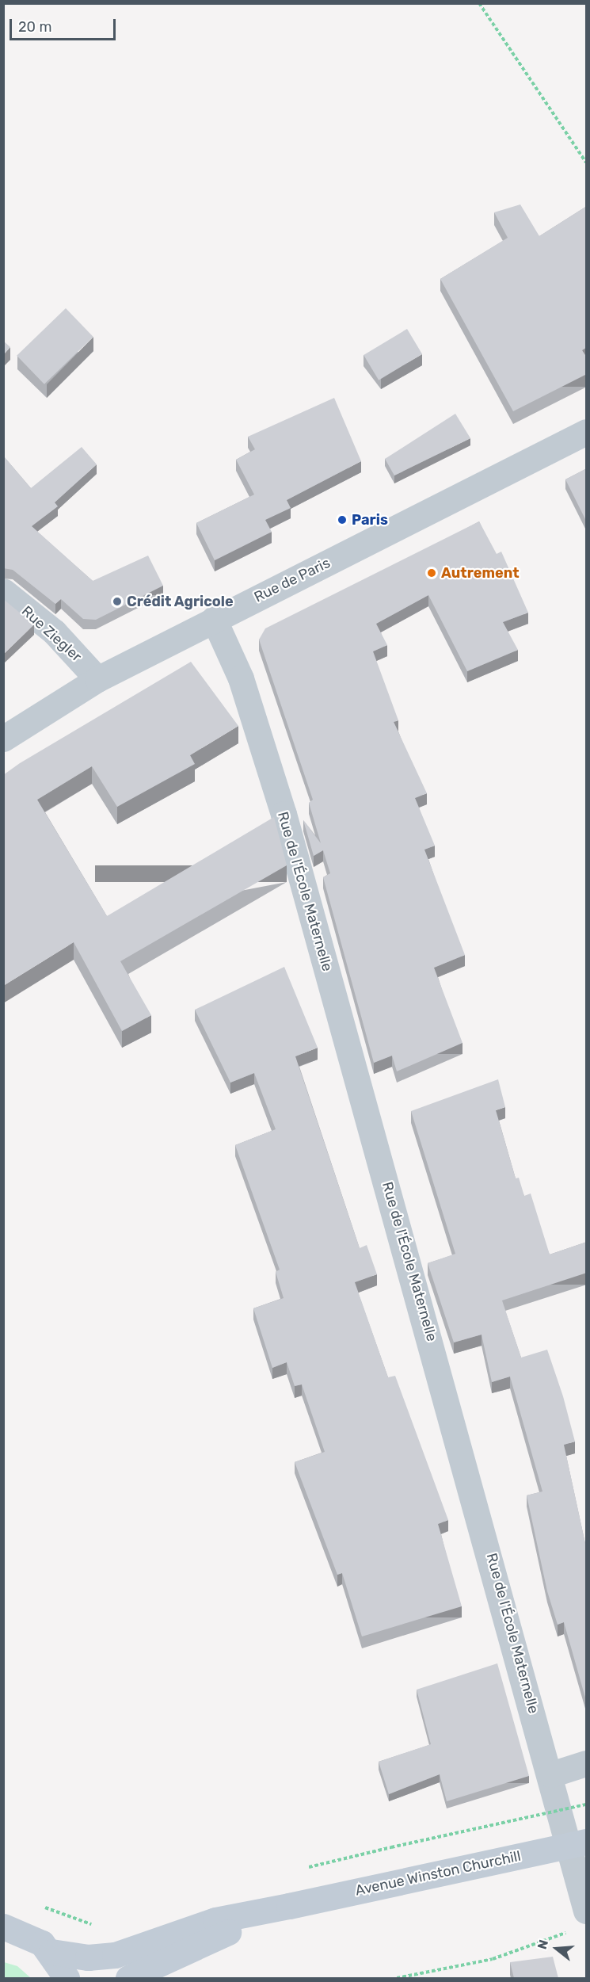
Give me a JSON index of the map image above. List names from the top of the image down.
{
  "streets": {
    "main road": ["Avenue Winston Churchill"],
    "street": ["Rue de Paris", "Rue Ziegler", "Rue de l'École Maternelle"]
  },
  "crossings": [
    ["Rue de Paris", "Rue Ziegler"],
    ["Rue de Paris", "Rue de l'École Maternelle"]
  ],
  "places": ["Paris", "Autrement", "Crédit Agricole"],
  "scale_bar": "20 m",
  "north": "left"
}
